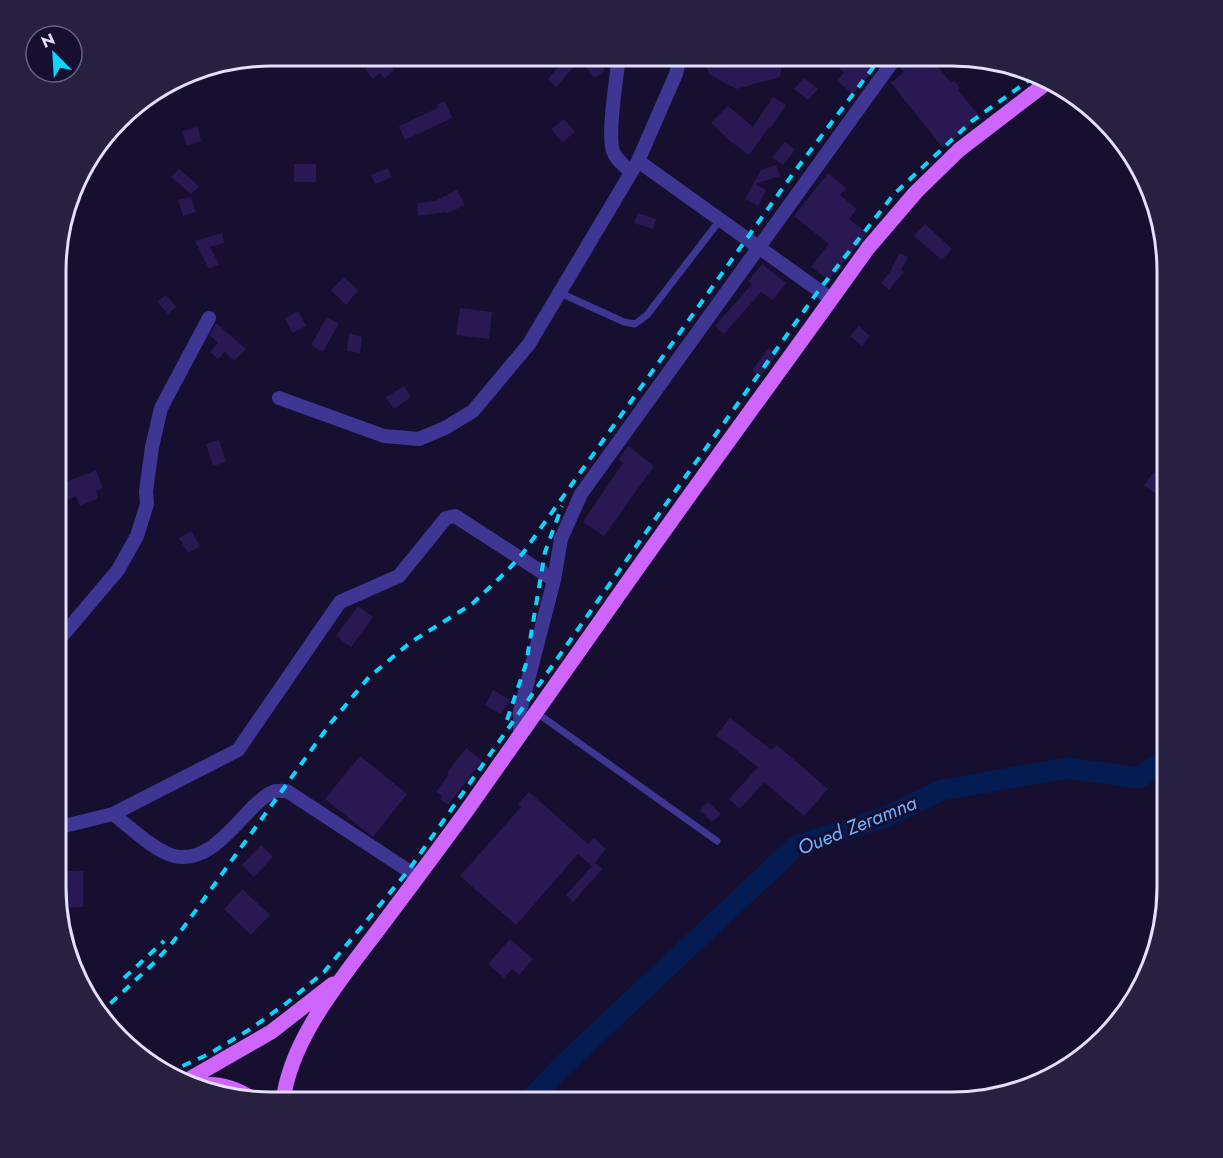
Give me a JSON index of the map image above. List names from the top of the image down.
{
  "water": ["Oued Zeramna"],
  "north": "top left"
}
